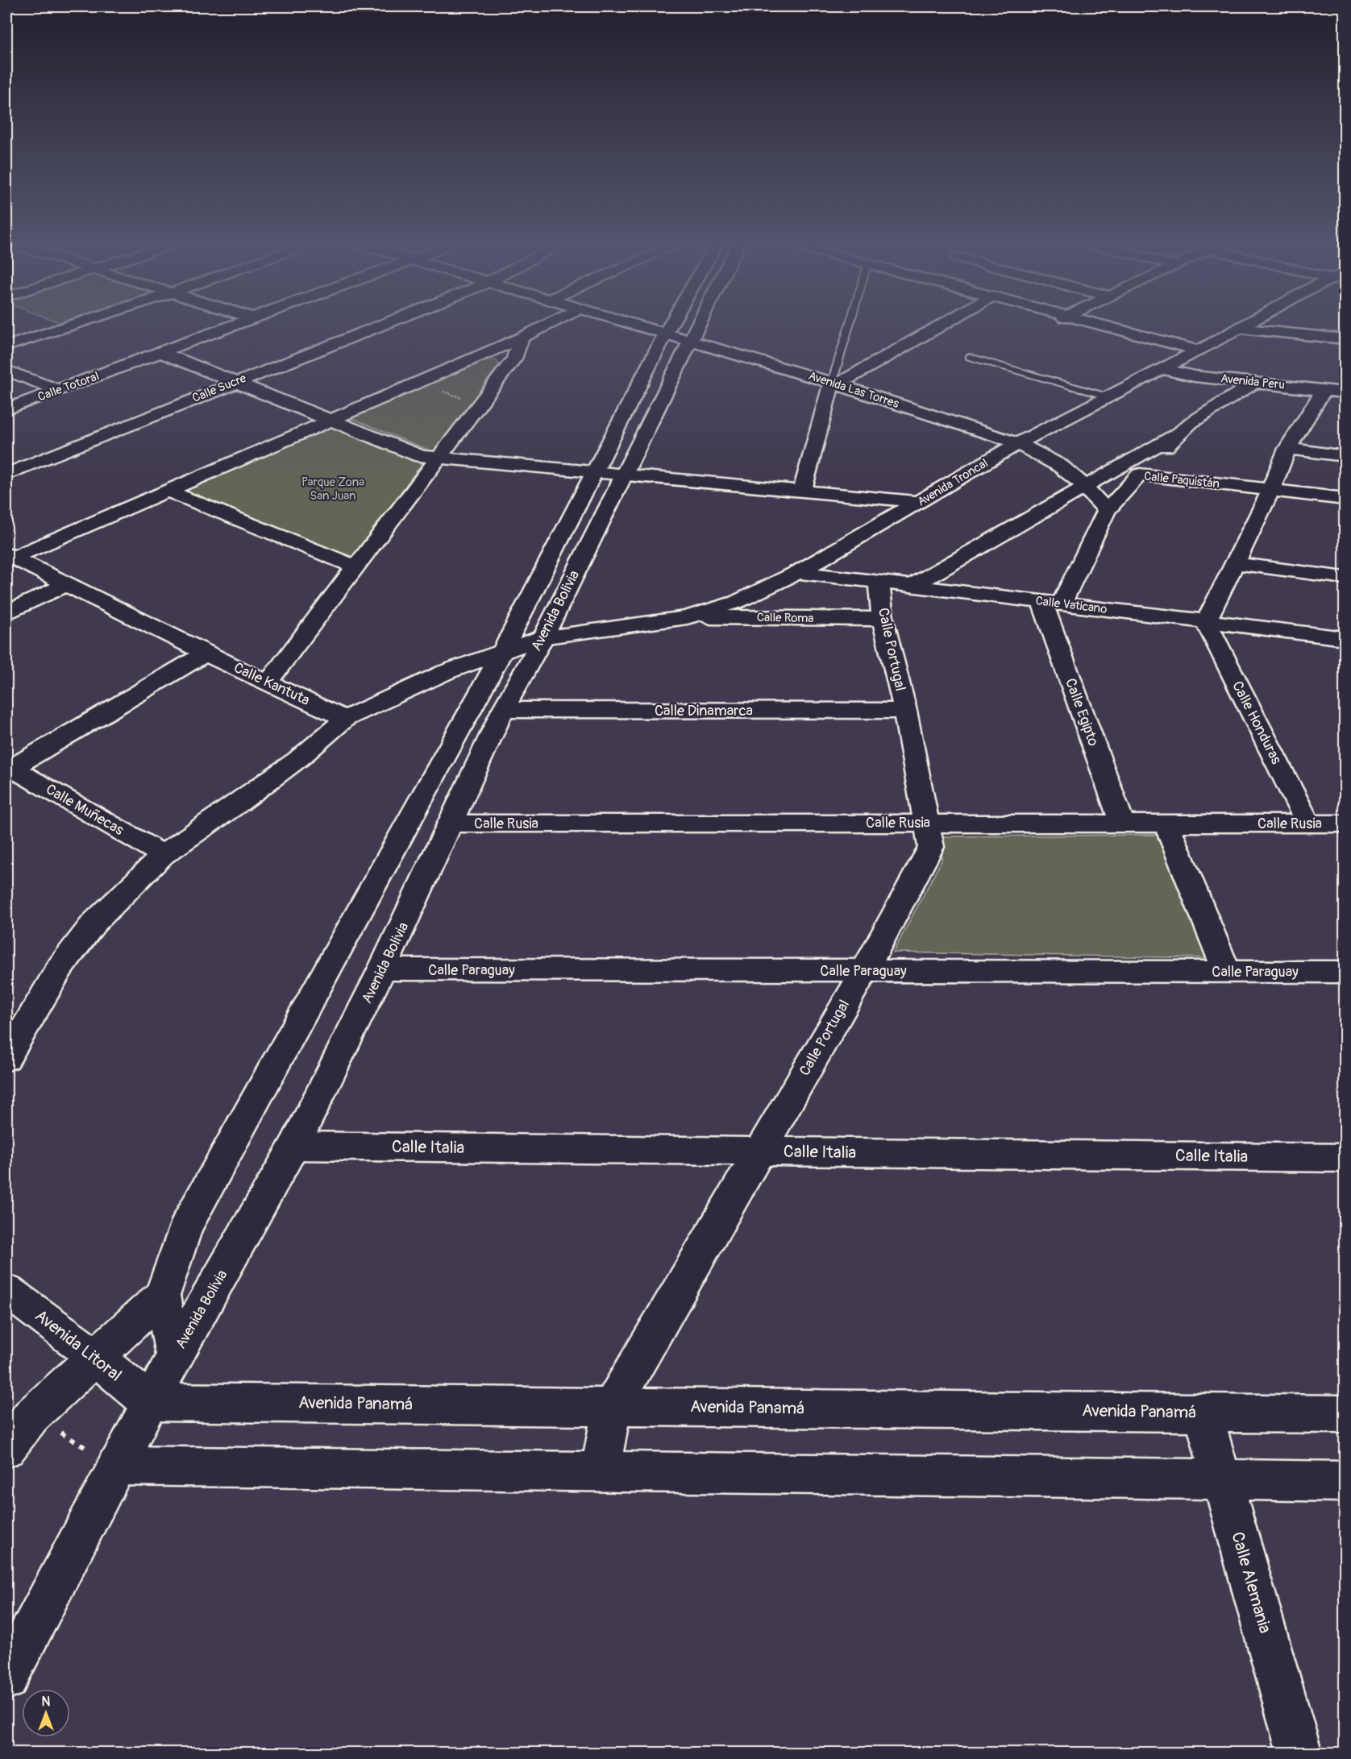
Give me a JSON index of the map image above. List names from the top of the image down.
{
  "streets": {
    "street": [
      "Avenida Peru",
      "Calle Totoral",
      "Calle Sucre",
      "Avenida Las Torres",
      "Calle Paquistán",
      "Avenida Troncal",
      "Calle Vaticano",
      "Avenida Bolivia",
      "Calle Roma",
      "Calle Portugal",
      "Calle Kantuta",
      "Calle Dinamarca",
      "Calle Egipto",
      "Calle Honduras",
      "Calle Muñecas",
      "Calle Rusia",
      "Calle Paraguay",
      "Calle Italia",
      "Avenida Litoral",
      "Avenida Panamá",
      "Calle Alemania"
    ]
  },
  "crossings": [
    ["Avenida Peru", "Avenida Troncal"],
    ["Avenida Las Torres", "Calle Paquistán"],
    ["Avenida Las Torres", "Avenida Troncal"],
    ["Avenida Las Torres", "Avenida Bolivia"],
    ["Calle Paquistán", "Calle Vaticano"],
    ["Calle Paquistán", "Calle Egipto"],
    ["Avenida Troncal", "Calle Vaticano"],
    ["Avenida Troncal", "Avenida Bolivia"],
    ["Avenida Troncal", "Calle Roma"],
    ["Calle Vaticano", "Calle Portugal"],
    ["Calle Vaticano", "Calle Egipto"],
    ["Calle Vaticano", "Calle Honduras"],
    ["Avenida Bolivia", "Calle Dinamarca"],
    ["Avenida Bolivia", "Calle Rusia"],
    ["Avenida Bolivia", "Calle Paraguay"],
    ["Avenida Bolivia", "Calle Italia"],
    ["Calle Roma", "Calle Portugal"],
    ["Calle Portugal", "Calle Dinamarca"],
    ["Calle Portugal", "Calle Rusia"],
    ["Calle Portugal", "Calle Paraguay"],
    ["Calle Portugal", "Calle Italia"],
    ["Calle Portugal", "Avenida Panamá"],
    ["Calle Egipto", "Calle Rusia"],
    ["Calle Honduras", "Calle Rusia"],
    ["Avenida Litoral", "Avenida Panamá"],
    ["Avenida Panamá", "Calle Alemania"]
  ],
  "parks": ["Parque Zona San Juan"],
  "north": "top"
}
